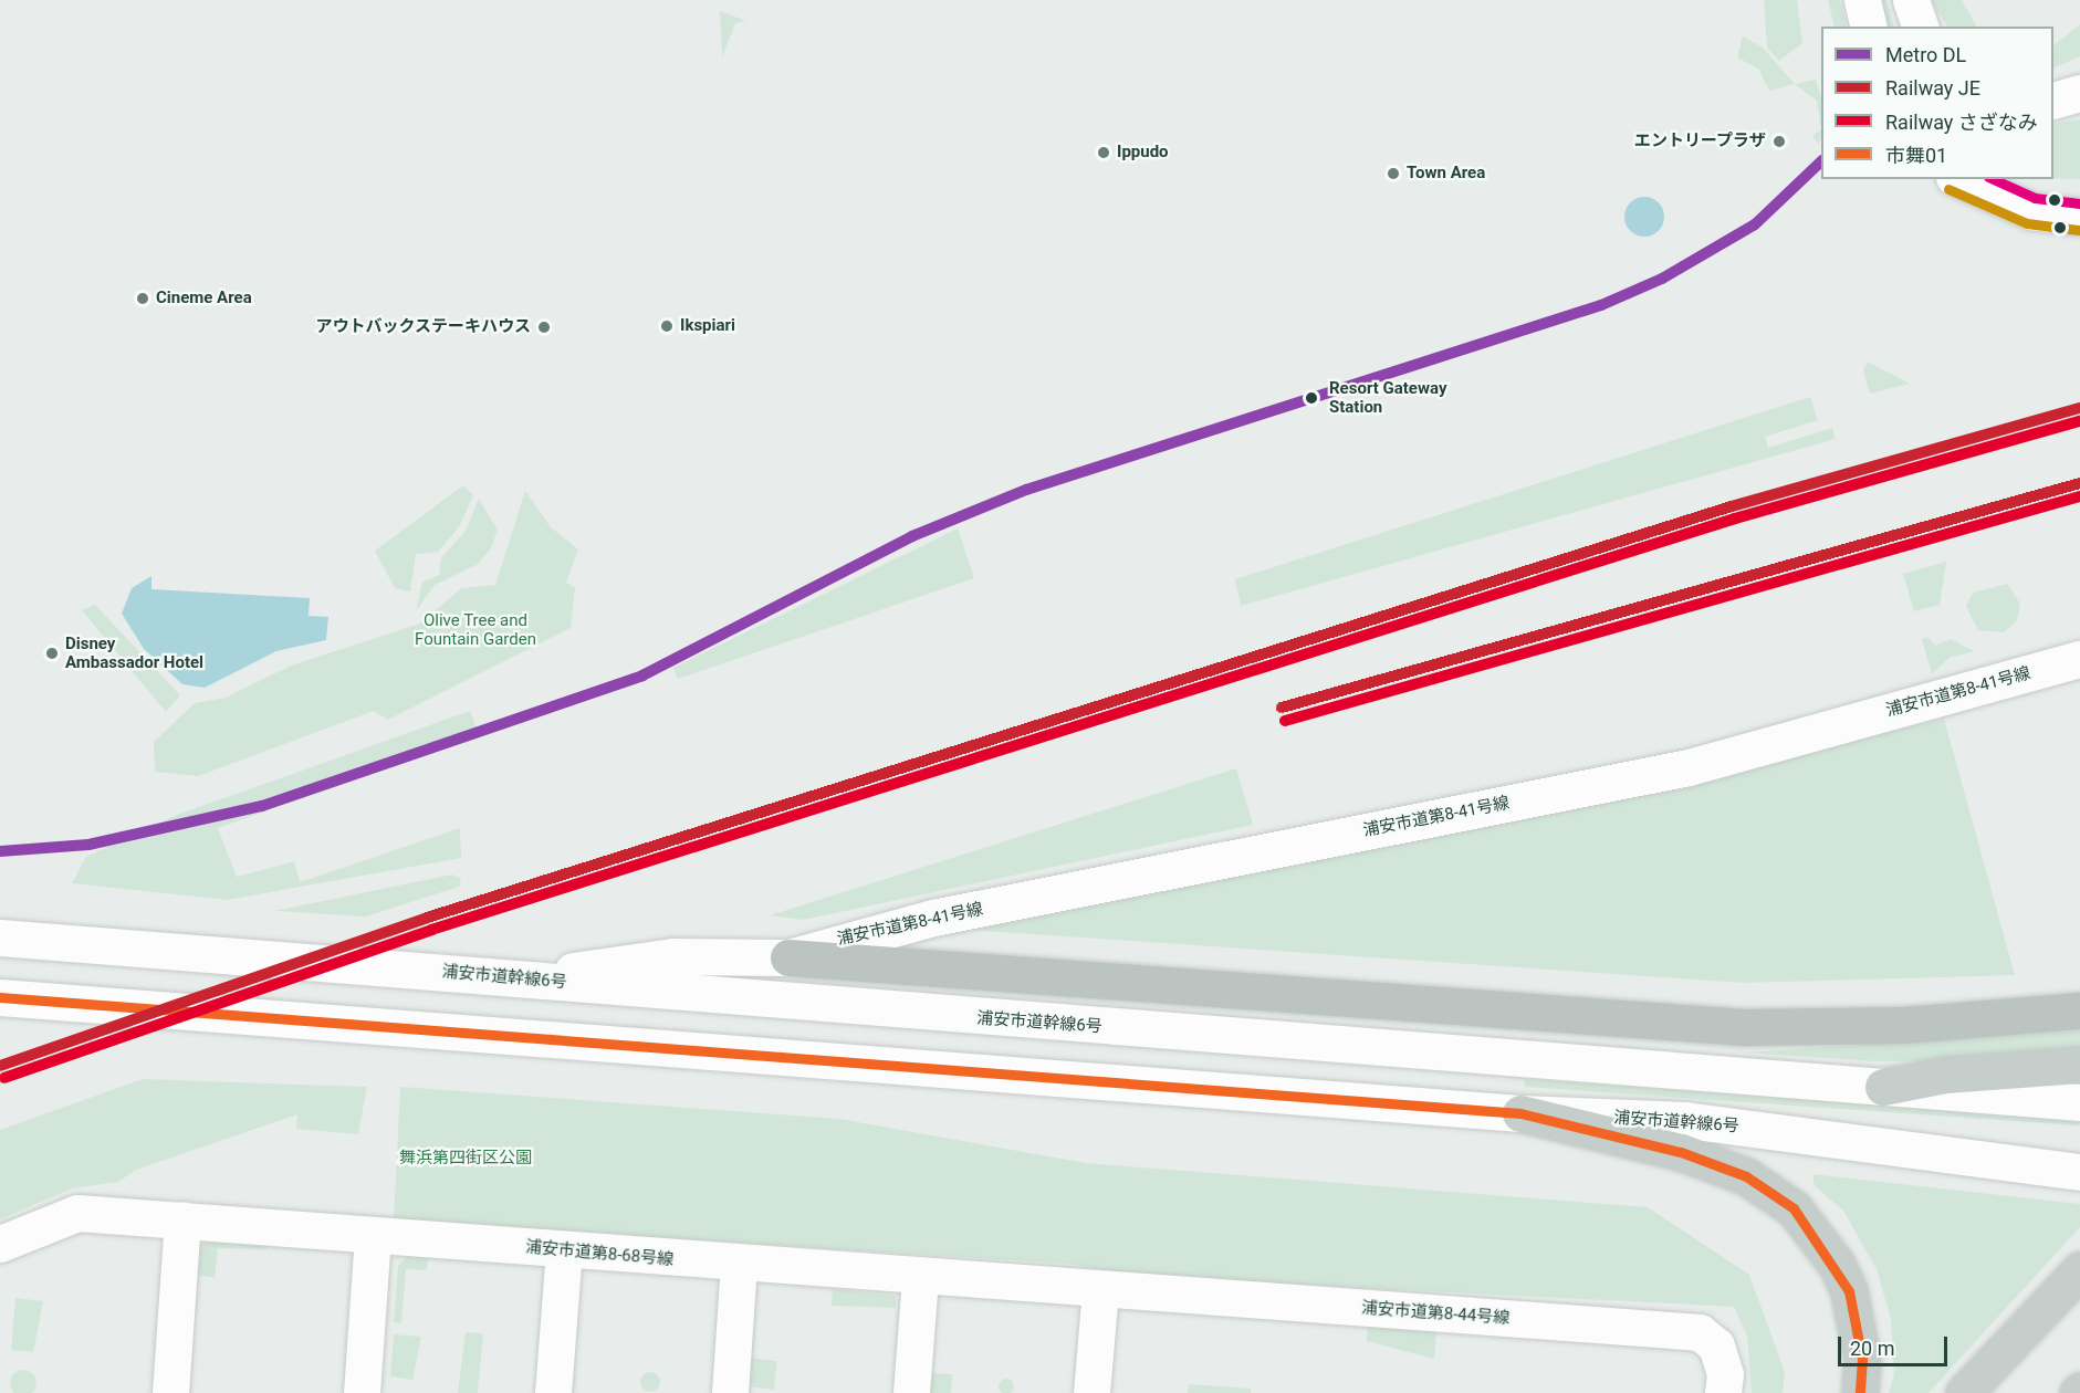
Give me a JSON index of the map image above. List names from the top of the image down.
{
  "streets": {
    "street": [
      "浦安市道第8-41号線",
      "浦安市道幹線6号",
      "浦安市道第8-68号線",
      "浦安市道第8-44号線"
    ]
  },
  "crossings": [
    ["浦安市道第8-41号線", "浦安市道幹線6号"],
    ["浦安市道第8-68号線", "浦安市道第8-44号線"]
  ],
  "parks": ["Olive Tree and Fountain Garden", "舞浜第四街区公園"],
  "places": [
    "エントリープラザ",
    "Ippudo",
    "Town Area",
    "Cineme Area",
    "Ikspiari",
    "アウトバックステーキハウス",
    "Resort Gateway Station",
    "Disney Ambassador Hotel"
  ],
  "lines": [
    "metro line DL",
    "rail line JE",
    "rail line さざなみ",
    "transit line 市舞01"
  ],
  "legend": [
    "Metro DL",
    "Railway JE",
    "Railway さざなみ",
    "市舞01"
  ],
  "scale_bar": "20 m"
}
